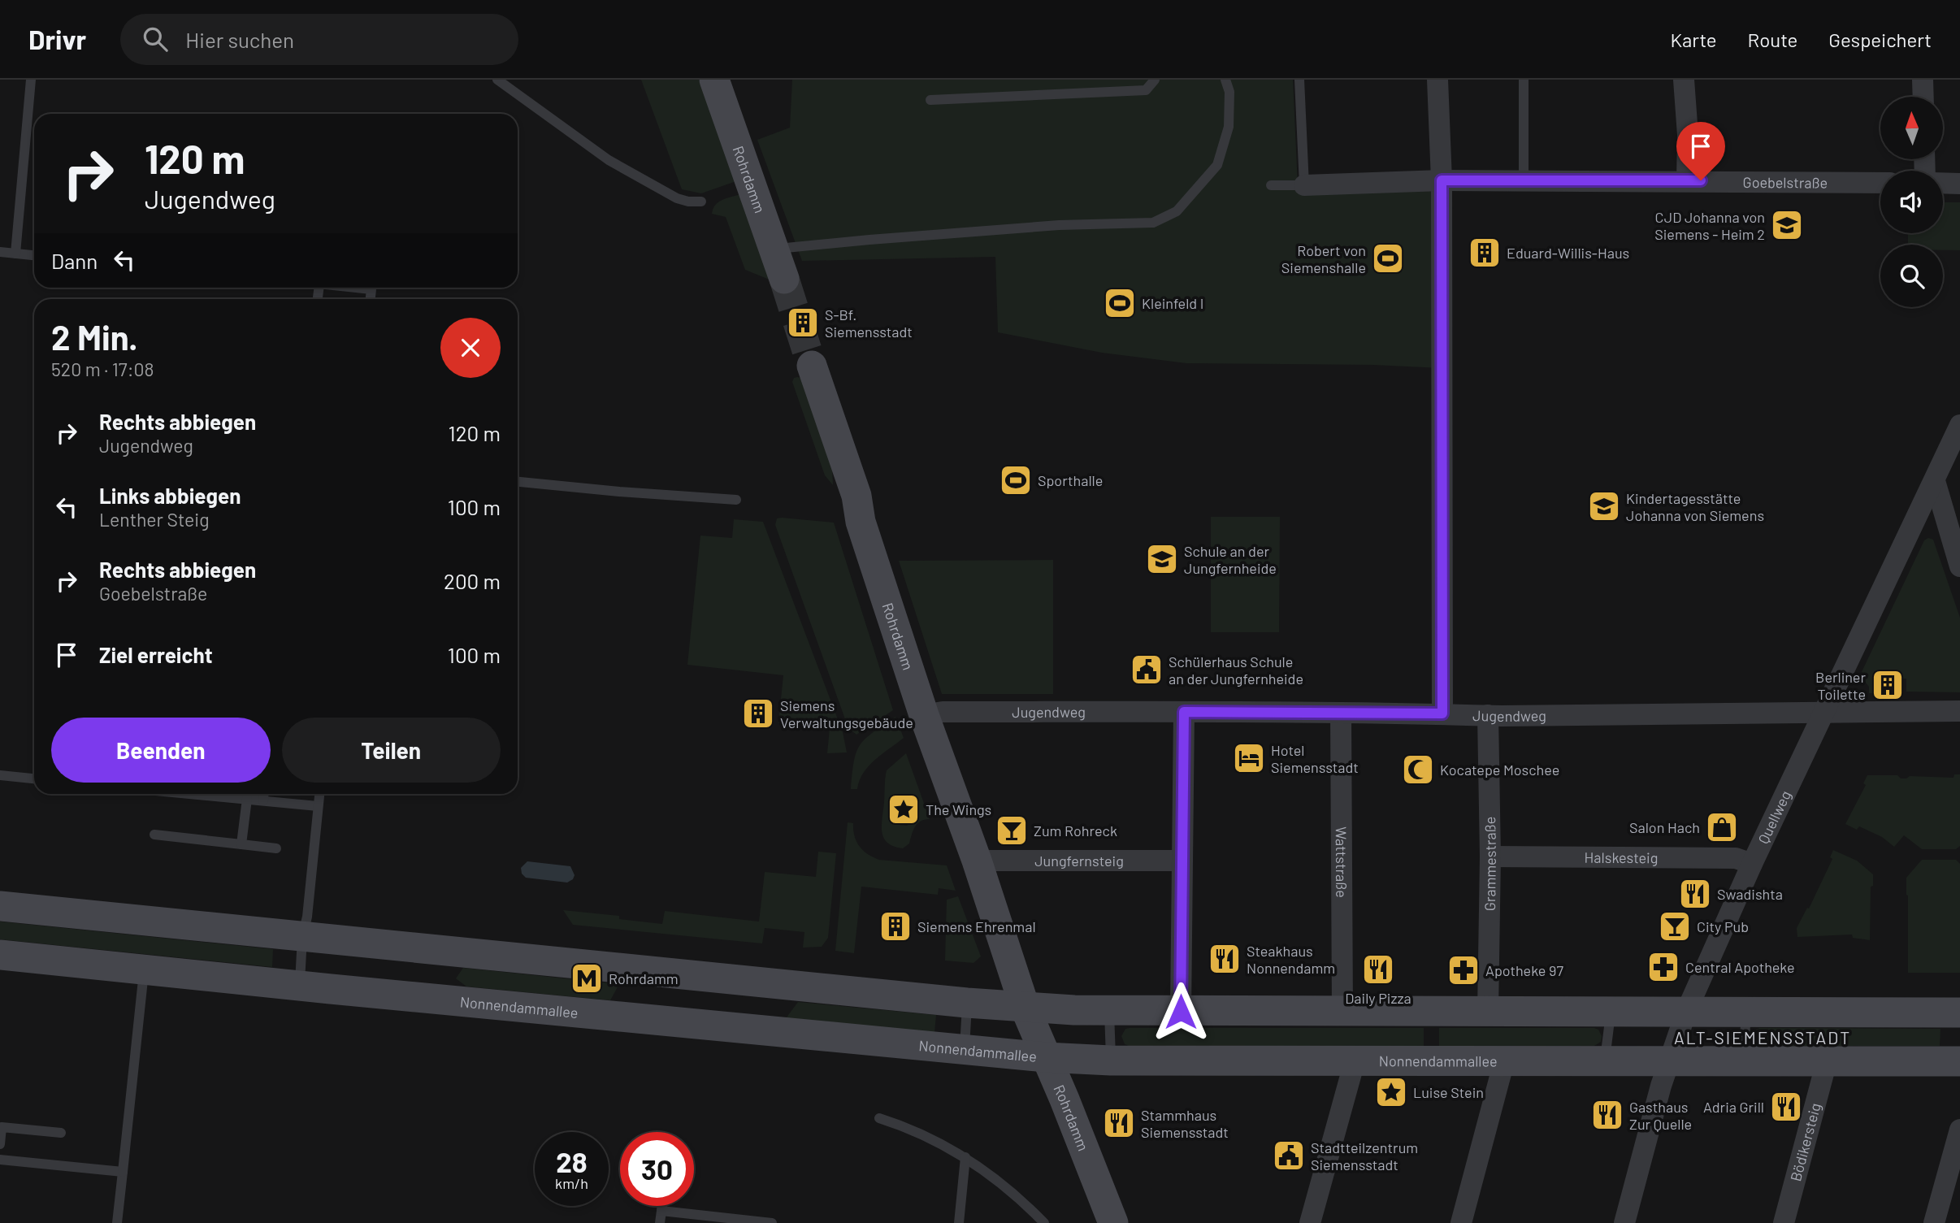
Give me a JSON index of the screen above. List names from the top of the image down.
{
  "streets": {
    "main road": ["Rohrdamm", "Nonnendammallee"],
    "street": [
      "Goebelstraße",
      "Jugendweg",
      "Quellweg",
      "Halskesteig",
      "Jungfernsteig",
      "Wattstraße",
      "Grammestraße",
      "Bödikersteig"
    ]
  },
  "crossings": [
    ["Rohrdamm", "Jugendweg"],
    ["Rohrdamm", "Jungfernsteig"],
    ["Rohrdamm", "Nonnendammallee"],
    ["Jugendweg", "Quellweg"],
    ["Jugendweg", "Wattstraße"],
    ["Jugendweg", "Grammestraße"],
    ["Quellweg", "Halskesteig"],
    ["Quellweg", "Nonnendammallee"],
    ["Halskesteig", "Grammestraße"],
    ["Nonnendammallee", "Bödikersteig"]
  ],
  "districts": ["ALT-SIEMENSSTADT"],
  "places": {
    "school or university": ["CJD Johanna von Siemens - Heim 2", "Kindertagesstätte Johanna von Siemens", "Schule an der Jungfernheide"],
    "building": [
      "Eduard-Willis-Haus",
      "S-Bf. Siemensstadt",
      "Berliner Toilette",
      "Siemens Verwaltungsgebäude",
      "Siemens Ehrenmal"
    ],
    "sports": ["Robert von Siemenshalle", "Kleinfeld I", "Sporthalle"],
    "public building": ["Schülerhaus Schule an der Jungfernheide", "Stadtteilzentrum Siemensstadt"],
    "hotel": ["Hotel Siemensstadt"],
    "mosque": ["Kocatepe Moschee"],
    "place": ["The Wings", "Luise Stein"],
    "shop": ["Salon Hach"],
    "bar": ["Zum Rohreck", "City Pub"],
    "restaurant": [
      "Swadishta",
      "Steakhaus Nonnendamm",
      "Daily Pizza",
      "Adria Grill",
      "Gasthaus Zur Quelle",
      "Stammhaus Siemensstadt"
    ],
    "pharmacy": ["Central Apotheke", "Apotheke 97"],
    "metro station": ["Rohrdamm"]
  },
  "north": "top",
  "page": {
    "header": "Drivr",
    "search": "Hier suchen",
    "nav": ["Karte", "Route", "Gespeichert"],
    "turn": ["120 m", "Jugendweg"],
    "then": "Dann",
    "heading": ["2 Min.", "520 m · 17:08"],
    "list": [
      {
        "name": "Rechts abbiegen",
        "note": "Jugendweg",
        "value": "120 m"
      },
      {
        "name": "Links abbiegen",
        "note": "Lenther Steig",
        "value": "100 m"
      },
      {
        "name": "Rechts abbiegen",
        "note": "Goebelstraße",
        "value": "200 m"
      },
      {
        "name": "Ziel erreicht",
        "value": "100 m"
      }
    ],
    "buttons": ["Beenden", "Teilen"],
    "speed": "28 km/h",
    "limit": "30"
  }
}
